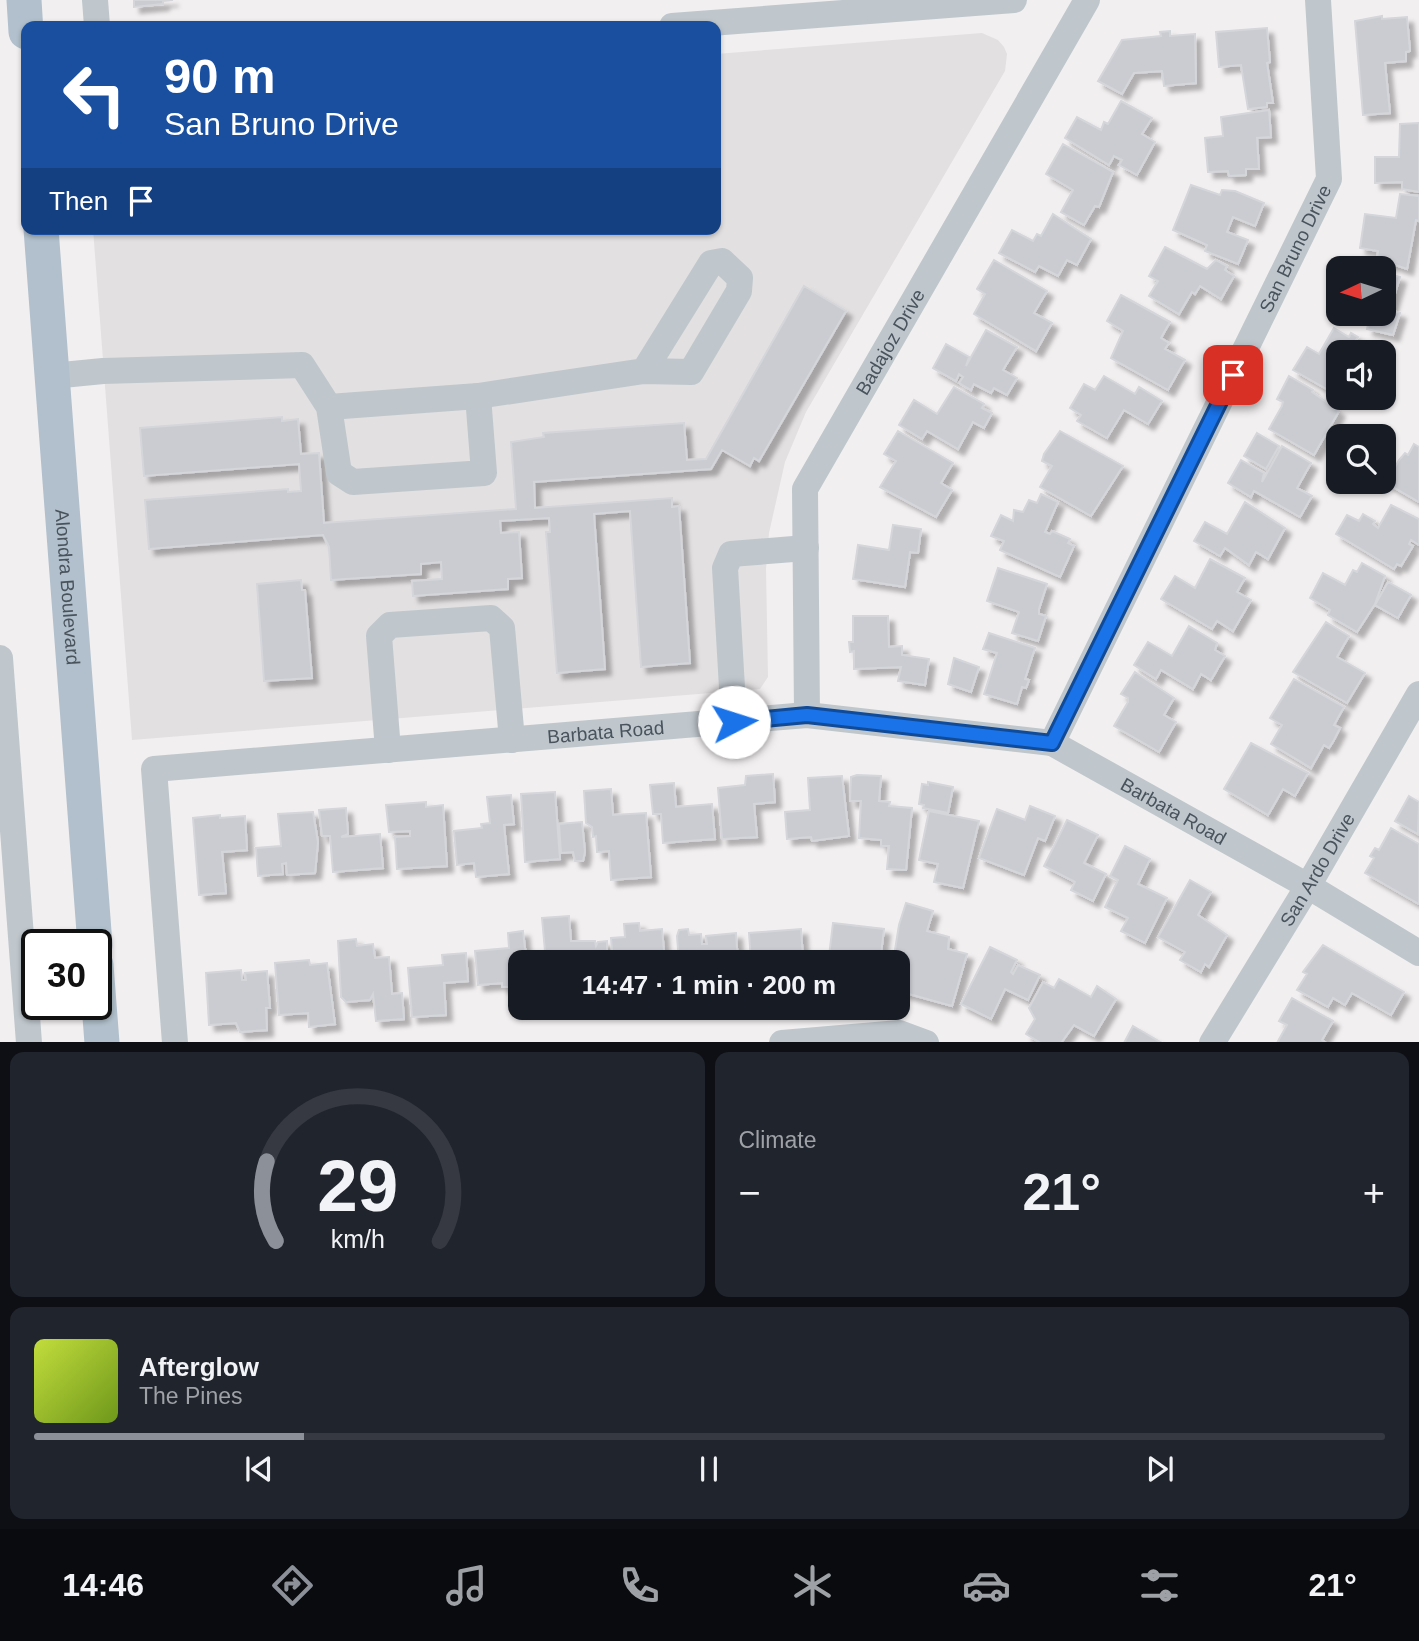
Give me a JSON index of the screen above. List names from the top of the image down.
{
  "streets": {
    "main road": ["Alondra Boulevard"],
    "street": [
      "San Bruno Drive",
      "Badajoz Drive",
      "Barbata Road",
      "San Ardo Drive"
    ]
  },
  "crossings": [
    ["San Bruno Drive", "Barbata Road"],
    ["Badajoz Drive", "Barbata Road"],
    ["Barbata Road", "San Ardo Drive"]
  ],
  "north": "left",
  "page": {
    "turn": ["90 m", "San Bruno Drive"],
    "then": "Then",
    "limit": "30",
    "trip": "14:47 · 1 min · 200 m",
    "tile": "Climate",
    "heat": ["−", "21°", "+"],
    "song": ["Afterglow", "The Pines"],
    "tabs": ["14:46", "21°"],
    "gauge": ["29", "km/h"]
  }
}
